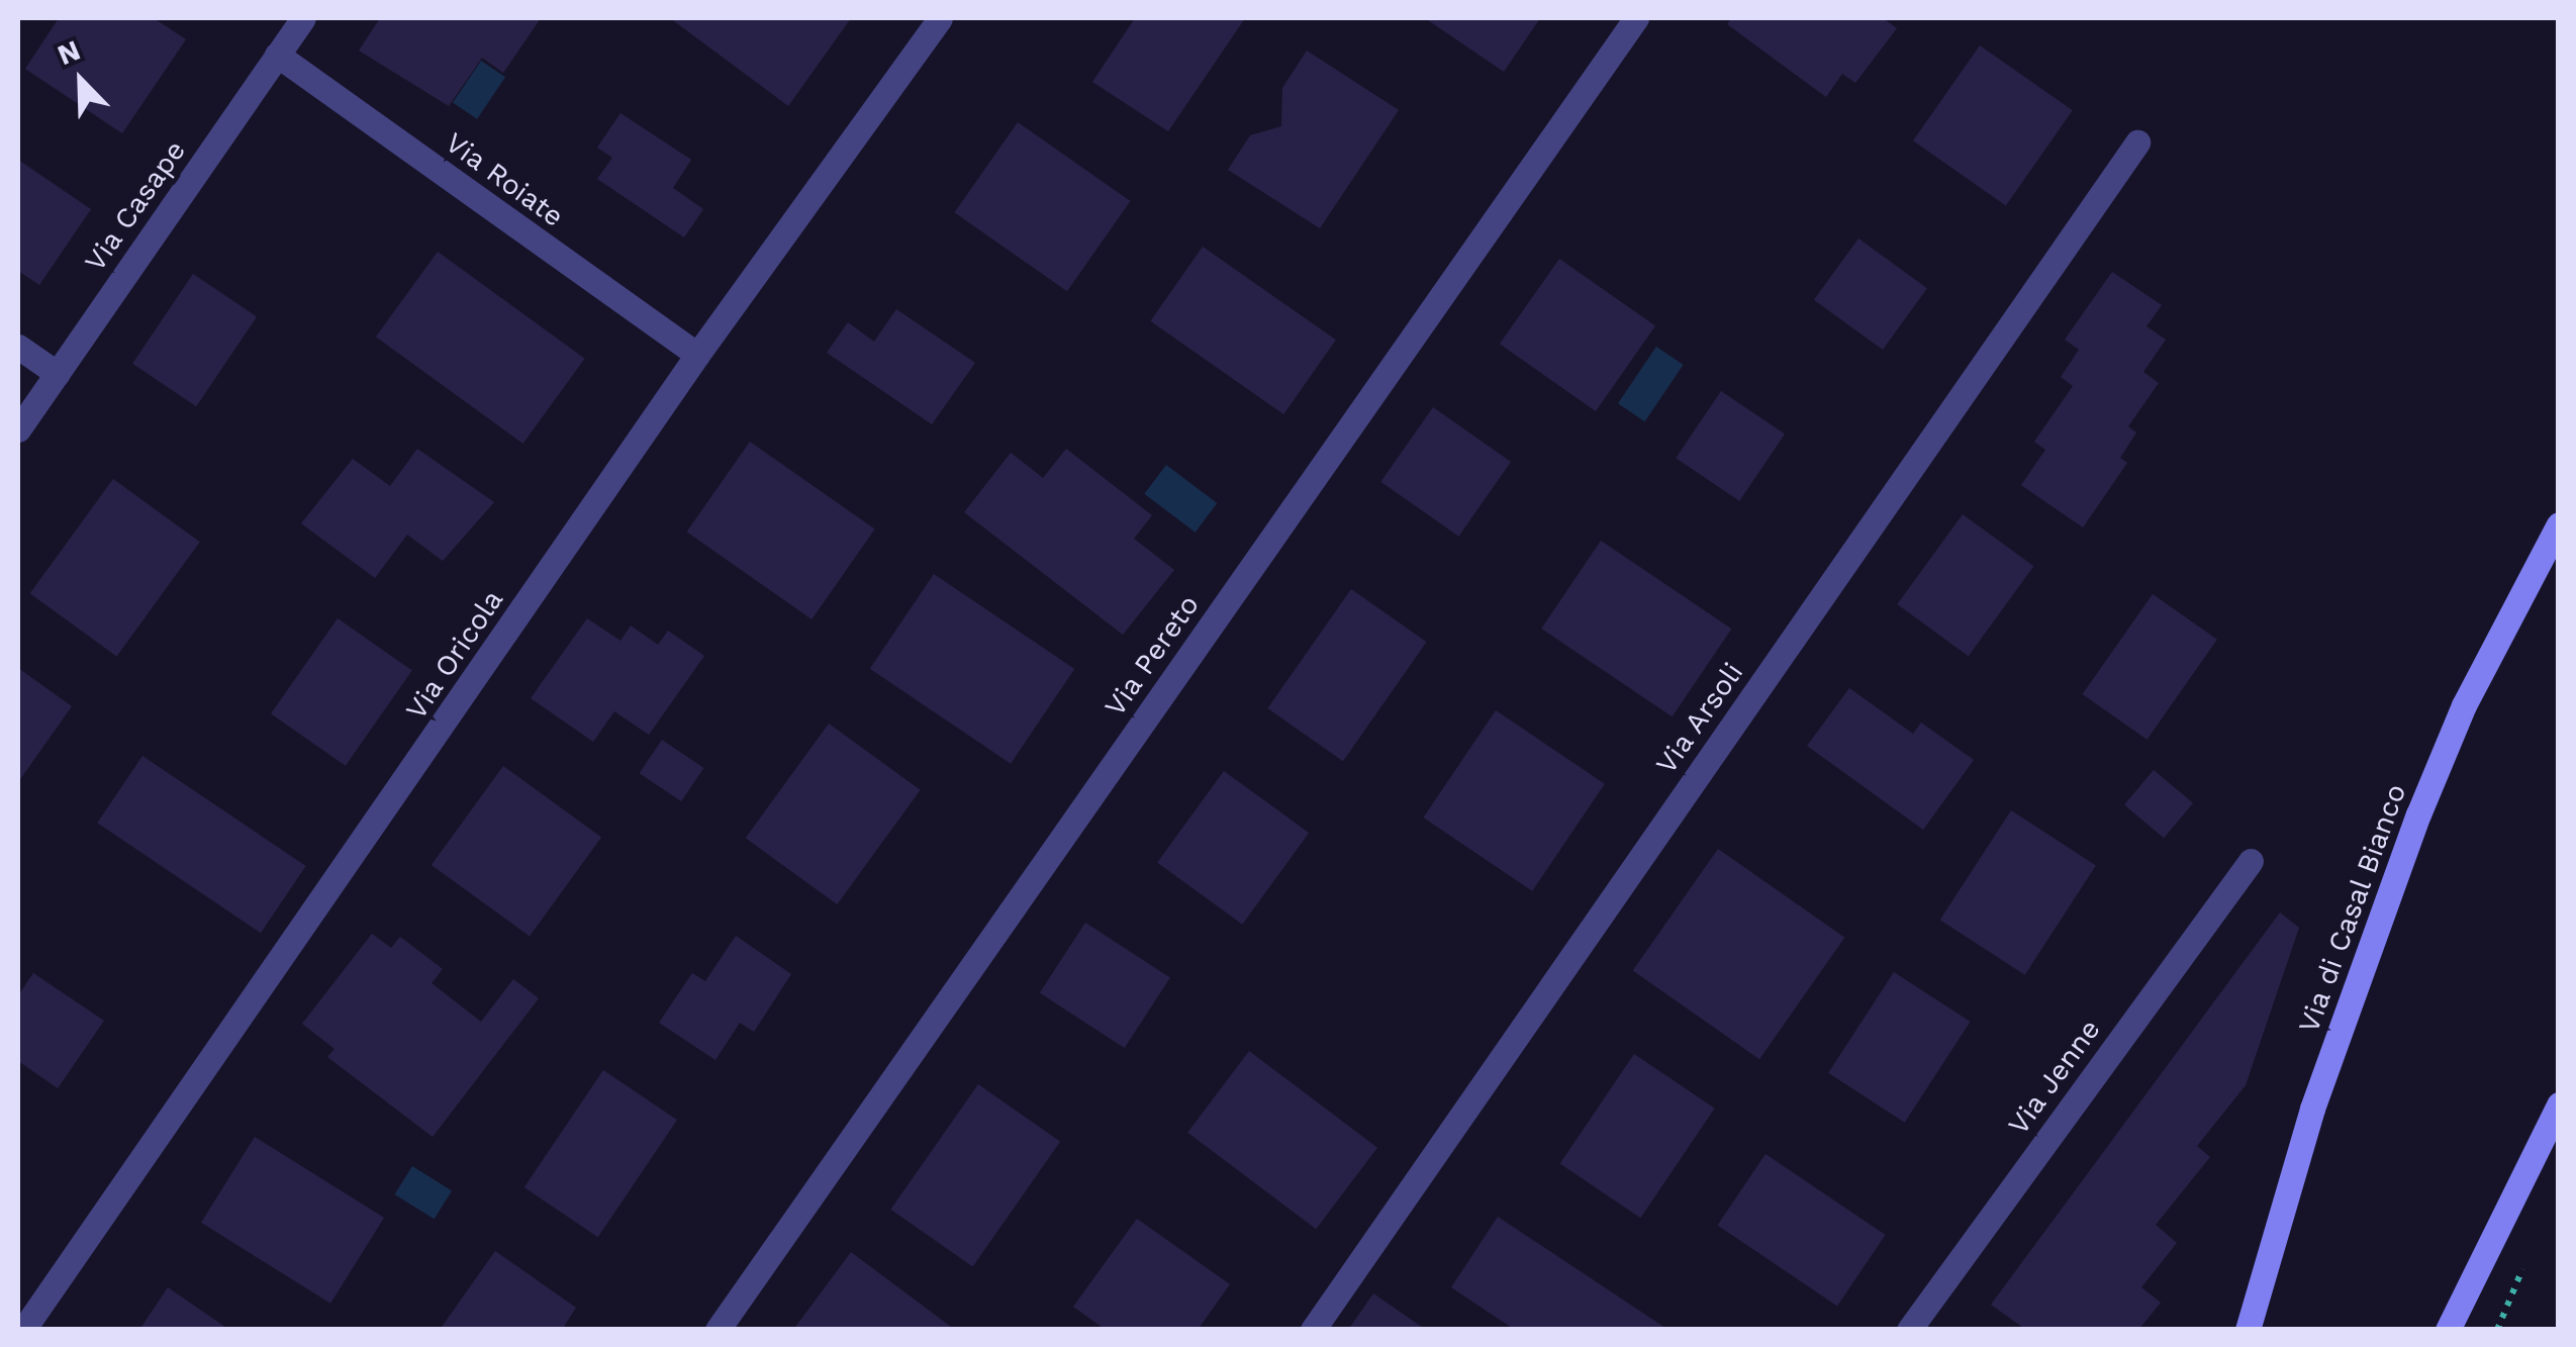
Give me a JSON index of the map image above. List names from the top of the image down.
{
  "streets": {
    "main road": ["Via di Casal Bianco"],
    "street": [
      "Via Roiate",
      "Via Casape",
      "Via Oricola",
      "Via Pereto",
      "Via Arsoli",
      "Via Jenne"
    ]
  },
  "crossings": [
    ["Via Roiate", "Via Casape"],
    ["Via Roiate", "Via Oricola"]
  ],
  "north": "top left"
}
